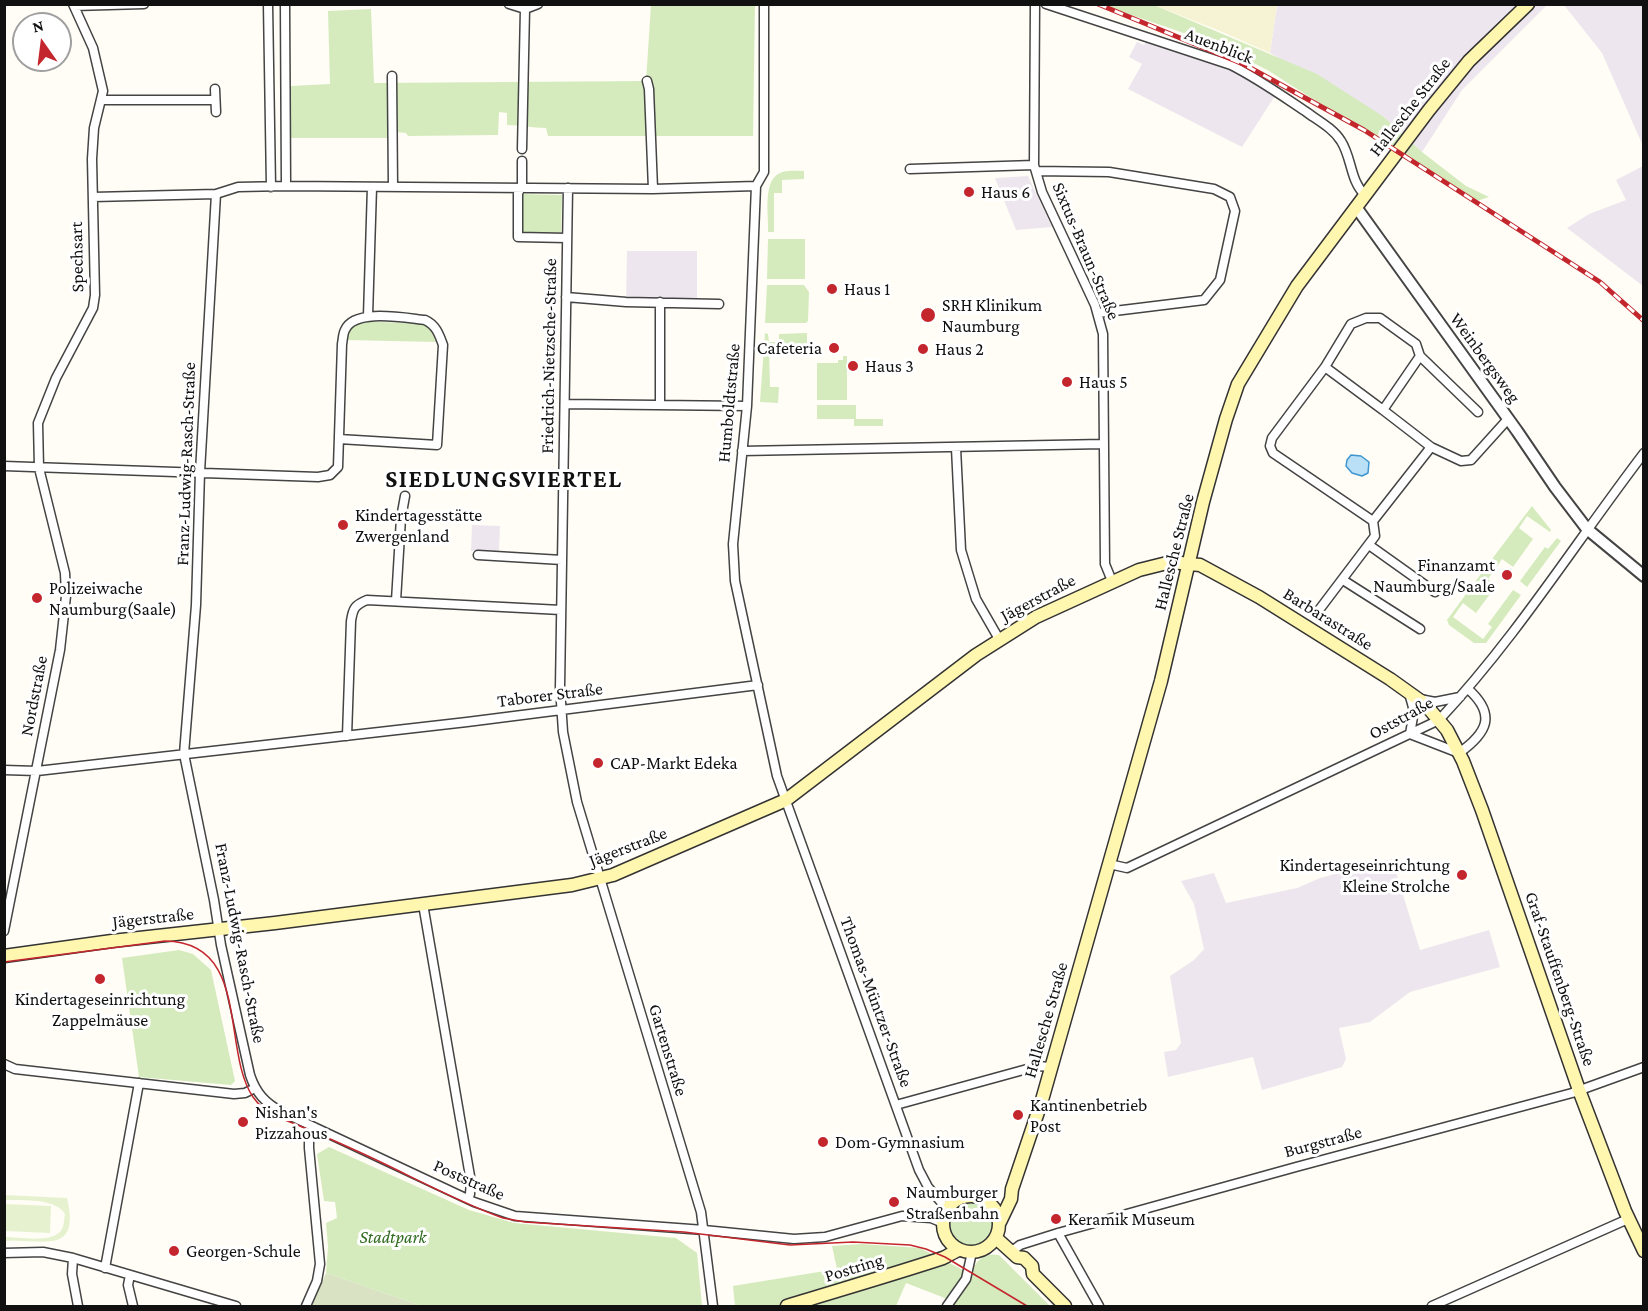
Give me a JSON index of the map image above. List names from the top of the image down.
{
  "streets": {
    "main road": [
      "Hallesche Straße",
      "Jägerstraße",
      "Barbarastraße",
      "Graf-Stauffenberg-Straße",
      "Postring"
    ],
    "street": [
      "Auenblick",
      "Sixtus-Braun-Straße",
      "Spechsart",
      "Friedrich-Nietzsche-Straße",
      "Weinbergsweg",
      "Humboldtstraße",
      "Franz-Ludwig-Rasch-Straße",
      "Taborer Straße",
      "Nordstraße",
      "Oststraße",
      "Thomas-Müntzer-Straße",
      "Gartenstraße",
      "Burgstraße",
      "Poststraße"
    ]
  },
  "crossings": [
    ["Auenblick", "Hallesche Straße"],
    ["Hallesche Straße", "Weinbergsweg"],
    ["Hallesche Straße", "Jägerstraße"],
    ["Hallesche Straße", "Barbarastraße"],
    ["Hallesche Straße", "Oststraße"],
    ["Hallesche Straße", "Thomas-Müntzer-Straße"],
    ["Hallesche Straße", "Poststraße"],
    ["Hallesche Straße", "Postring"],
    ["Sixtus-Braun-Straße", "Jägerstraße"],
    ["Spechsart", "Nordstraße"],
    ["Friedrich-Nietzsche-Straße", "Jägerstraße"],
    ["Friedrich-Nietzsche-Straße", "Taborer Straße"],
    ["Friedrich-Nietzsche-Straße", "Gartenstraße"],
    ["Weinbergsweg", "Oststraße"],
    ["Humboldtstraße", "Jägerstraße"],
    ["Humboldtstraße", "Taborer Straße"],
    ["Humboldtstraße", "Thomas-Müntzer-Straße"],
    ["Franz-Ludwig-Rasch-Straße", "Jägerstraße"],
    ["Franz-Ludwig-Rasch-Straße", "Taborer Straße"],
    ["Franz-Ludwig-Rasch-Straße", "Poststraße"],
    ["Jägerstraße", "Barbarastraße"],
    ["Jägerstraße", "Thomas-Müntzer-Straße"],
    ["Jägerstraße", "Gartenstraße"],
    ["Barbarastraße", "Oststraße"],
    ["Barbarastraße", "Graf-Stauffenberg-Straße"],
    ["Taborer Straße", "Nordstraße"],
    ["Oststraße", "Graf-Stauffenberg-Straße"],
    ["Graf-Stauffenberg-Straße", "Burgstraße"],
    ["Thomas-Müntzer-Straße", "Poststraße"],
    ["Thomas-Müntzer-Straße", "Postring"],
    ["Gartenstraße", "Poststraße"],
    ["Poststraße", "Postring"]
  ],
  "districts": ["SIEDLUNGSVIERTEL"],
  "parks": ["Stadtpark"],
  "places": [
    "Haus 6",
    "Haus 1",
    "SRH Klinikum Naumburg",
    "Cafeteria",
    "Haus 2",
    "Haus 3",
    "Haus 5",
    "Kindertagesstätte Zwergenland",
    "Finanzamt Naumburg/Saale",
    "Polizeiwache Naumburg(Saale)",
    "CAP-Markt Edeka",
    "Kindertageseinrichtung Kleine Strolche",
    "Kindertageseinrichtung Zappelmäuse",
    "Kantinenbetrieb Post",
    "Nishan's Pizzahous",
    "Dom-Gymnasium",
    "Naumburger Straßenbahn",
    "Keramik Museum",
    "Georgen-Schule"
  ],
  "north": "top"
}
